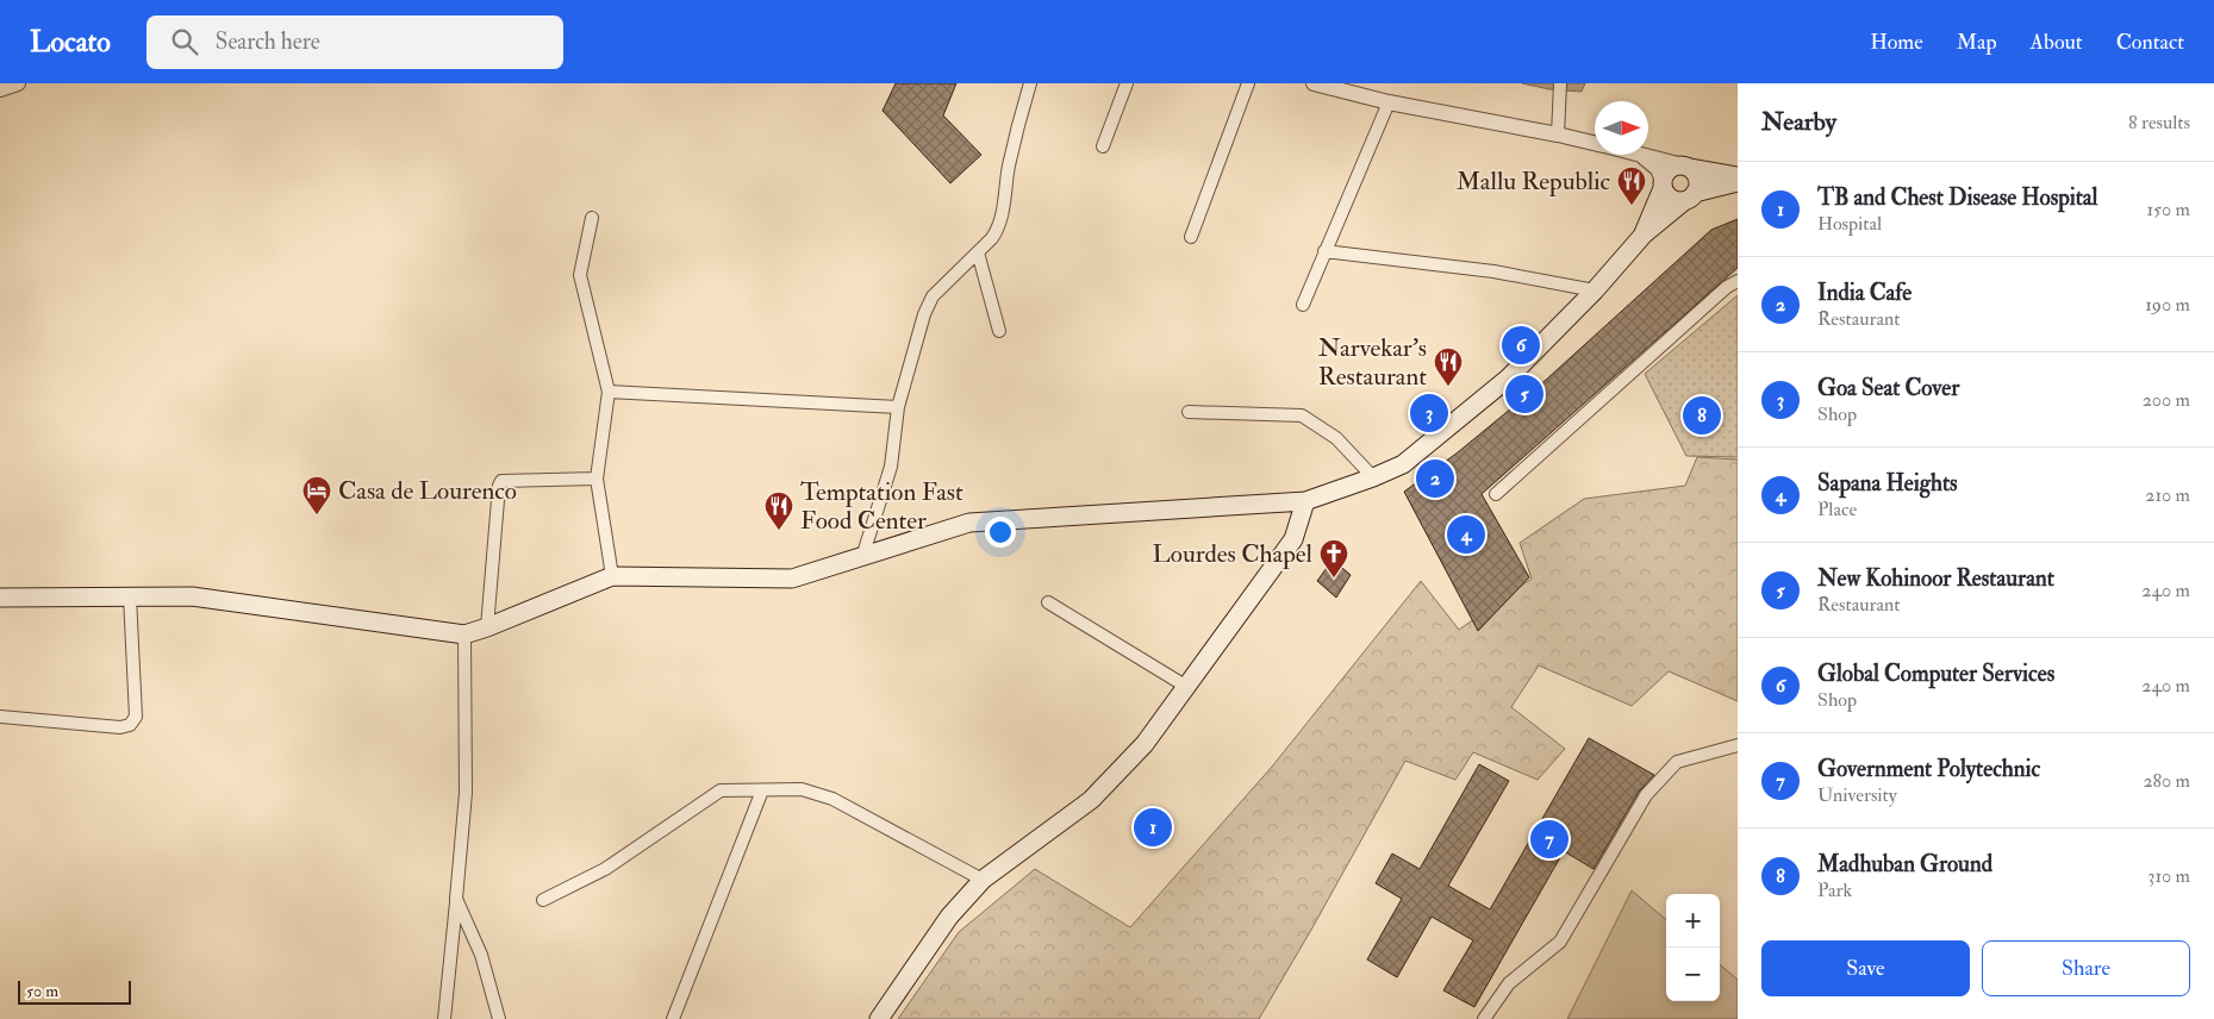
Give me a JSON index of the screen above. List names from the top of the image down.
{
  "places": {
    "restaurant": ["Mallu Republic", "Narvekar's Restaurant", "Temptation Fast Food Center"],
    "hotel": ["Casa de Lourenco"],
    "church": ["Lourdes Chapel"]
  },
  "scale_bar": "50 m",
  "north": "right",
  "page": {
    "header": "Locato",
    "search": "Search here",
    "nav": [
      "Home",
      "Map",
      "About",
      "Contact"
    ],
    "heading": ["Nearby", "8 results"],
    "list": [
      {
        "mark": "1",
        "name": "TB and Chest Disease Hospital",
        "note": "Hospital",
        "value": "150 m"
      },
      {
        "mark": "2",
        "name": "India Cafe",
        "note": "Restaurant",
        "value": "190 m"
      },
      {
        "mark": "3",
        "name": "Goa Seat Cover",
        "note": "Shop",
        "value": "200 m"
      },
      {
        "mark": "4",
        "name": "Sapana Heights",
        "note": "Place",
        "value": "210 m"
      },
      {
        "mark": "5",
        "name": "New Kohinoor Restaurant",
        "note": "Restaurant",
        "value": "240 m"
      },
      {
        "mark": "6",
        "name": "Global Computer Services",
        "note": "Shop",
        "value": "240 m"
      },
      {
        "mark": "7",
        "name": "Government Polytechnic",
        "note": "University",
        "value": "280 m"
      },
      {
        "mark": "8",
        "name": "Madhuban Ground",
        "note": "Park",
        "value": "310 m"
      }
    ],
    "pins": [
      "6",
      "5",
      "3",
      "8",
      "2",
      "4",
      "1",
      "7"
    ],
    "map_buttons": ["+", "−"],
    "buttons": ["Save", "Share"],
    "scale": "50 m"
  }
}
